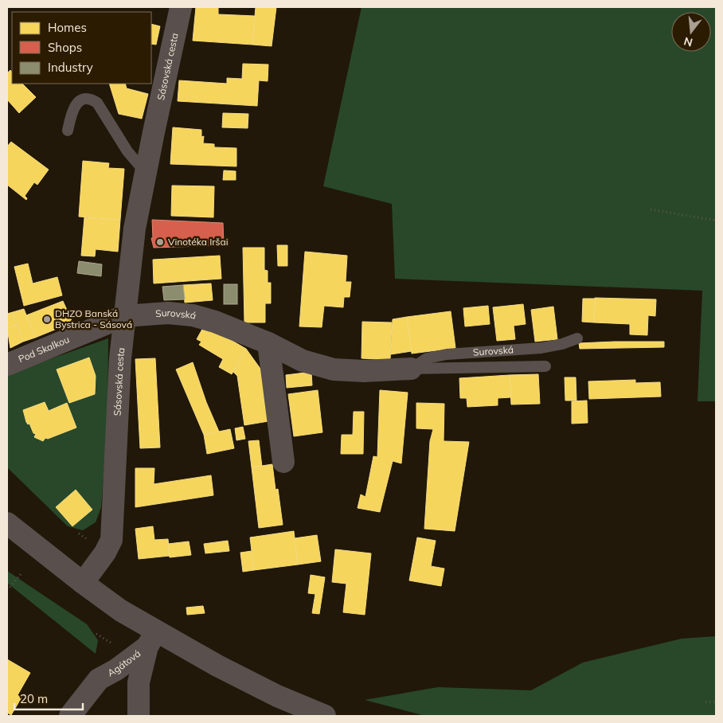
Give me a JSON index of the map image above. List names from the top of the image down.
{
  "streets": {
    "street": [
      "Sásovská cesta",
      "Surovská",
      "Pod Skalkou",
      "Agátová"
    ]
  },
  "crossings": [
    ["Sásovská cesta", "Surovská"],
    ["Sásovská cesta", "Pod Skalkou"],
    ["Surovská", "Pod Skalkou"]
  ],
  "places": ["Vinotéka Iršai", "DHZO Banská Bystrica - Sásová"],
  "legend": ["Homes", "Shops", "Industry"],
  "scale_bar": "20 m",
  "north": "bottom"
}
